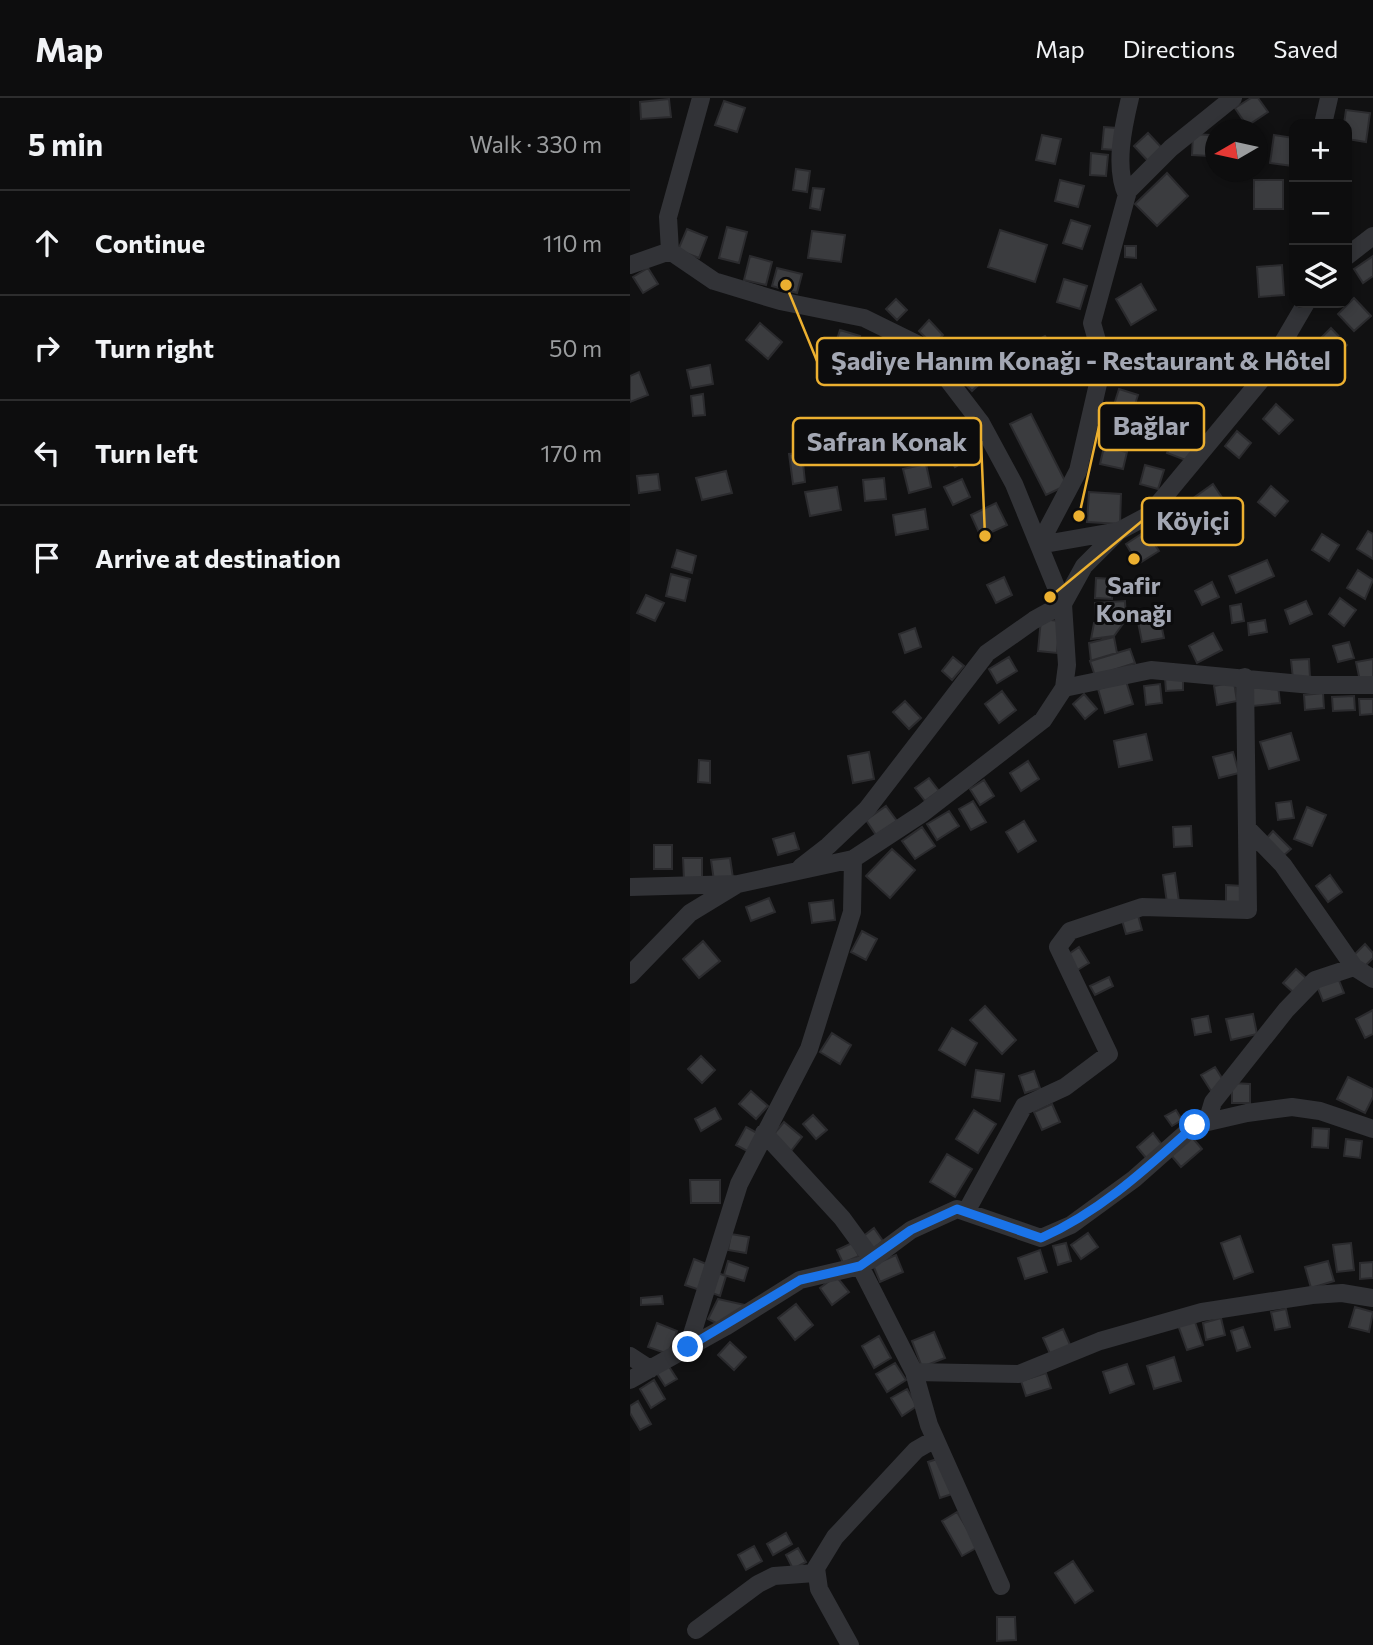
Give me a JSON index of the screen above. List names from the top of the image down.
{
  "places": [
    "Şadiye Hanım Konağı - Restaurant & Hôtel",
    "Bağlar",
    "Safran Konak",
    "Safir Konağı",
    "Köyiçi"
  ],
  "north": "left",
  "page": {
    "header": "Map",
    "nav": ["Map", "Directions", "Saved"],
    "heading": ["5 min", "Walk · 330 m"],
    "map_buttons": ["+", "−"],
    "list": [
      ["Continue", "110 m"],
      ["Turn right", "50 m"],
      ["Turn left", "170 m"],
      "Arrive at destination"
    ]
  }
}
